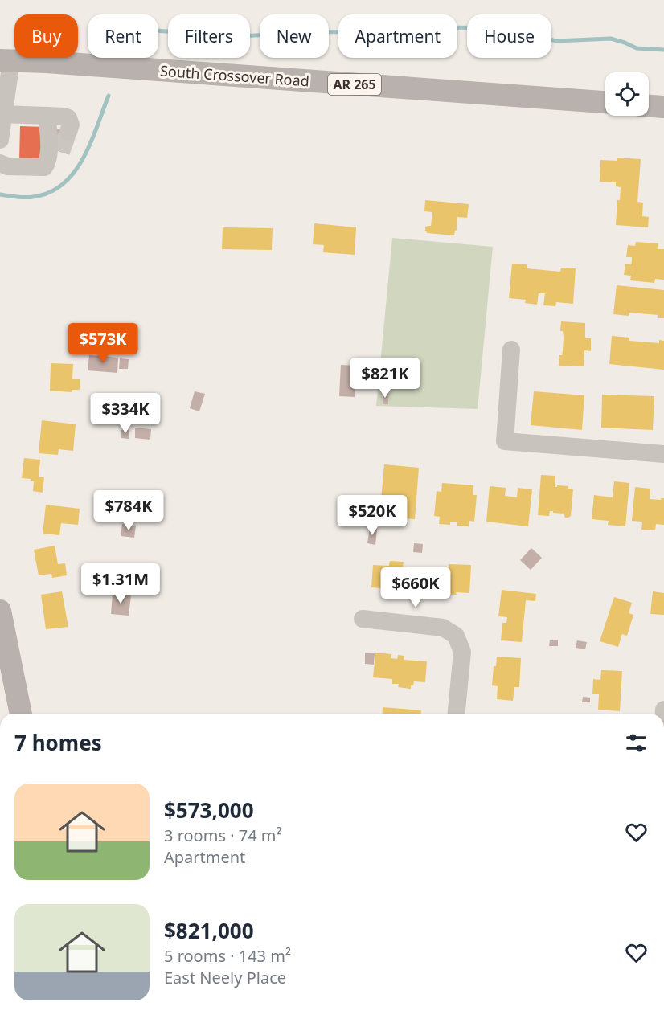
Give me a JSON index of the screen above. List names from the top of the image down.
{
  "streets": {
    "main road": ["South Crossover Road", "AR 265"]
  },
  "page": {
    "chip": [
      "Buy",
      "Rent",
      "Filters",
      "New",
      "Apartment",
      "House"
    ],
    "price": [
      "$573K",
      "$821K",
      "$334K",
      "$784K",
      "$520K",
      "$1.31M",
      "$660K"
    ],
    "heading": "7 homes",
    "list": [
      {
        "name": "$573,000",
        "note": "3 rooms · 74 m² · Apartment"
      },
      {
        "name": "$821,000",
        "note": "5 rooms · 143 m² · East Neely Place"
      }
    ]
  }
}
